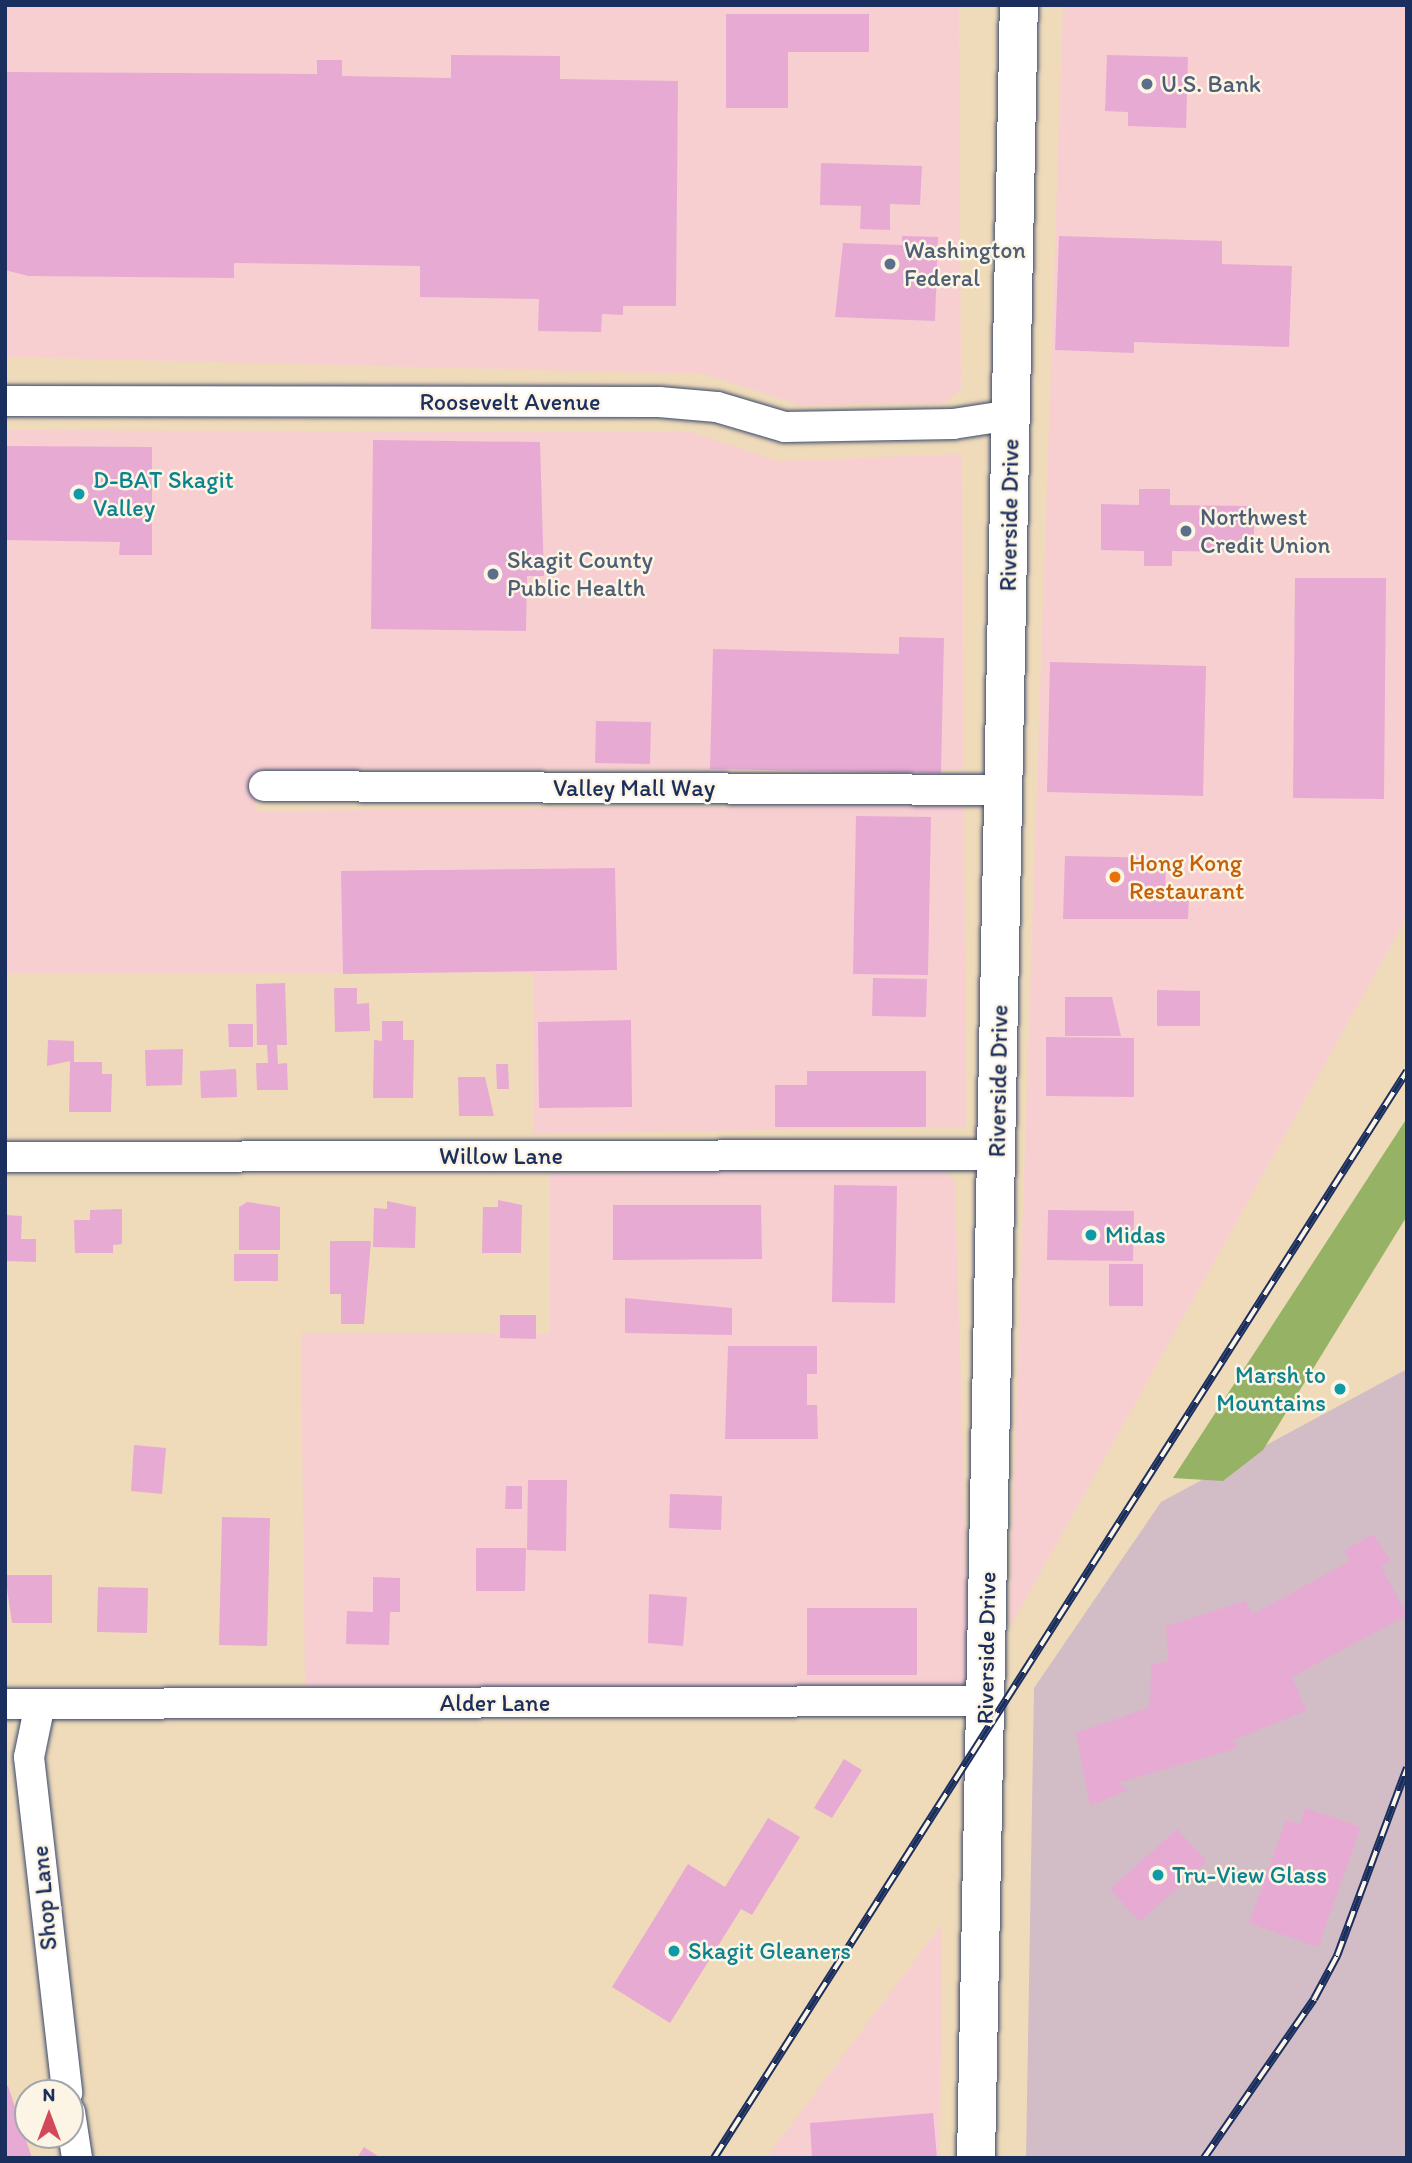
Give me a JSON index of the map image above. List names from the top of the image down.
{
  "streets": {
    "main road": ["Riverside Drive"],
    "street": [
      "Roosevelt Avenue",
      "Valley Mall Way",
      "Willow Lane",
      "Alder Lane",
      "Shop Lane"
    ]
  },
  "crossings": [
    ["Roosevelt Avenue", "Riverside Drive"],
    ["Riverside Drive", "Valley Mall Way"],
    ["Riverside Drive", "Willow Lane"],
    ["Riverside Drive", "Alder Lane"],
    ["Alder Lane", "Shop Lane"]
  ],
  "places": [
    "U.S. Bank",
    "Washington Federal",
    "D-BAT Skagit Valley",
    "Northwest Credit Union",
    "Skagit County Public Health",
    "Hong Kong Restaurant",
    "Midas",
    "Marsh to Mountains",
    "Tru-View Glass",
    "Skagit Gleaners"
  ],
  "north": "top"
}
